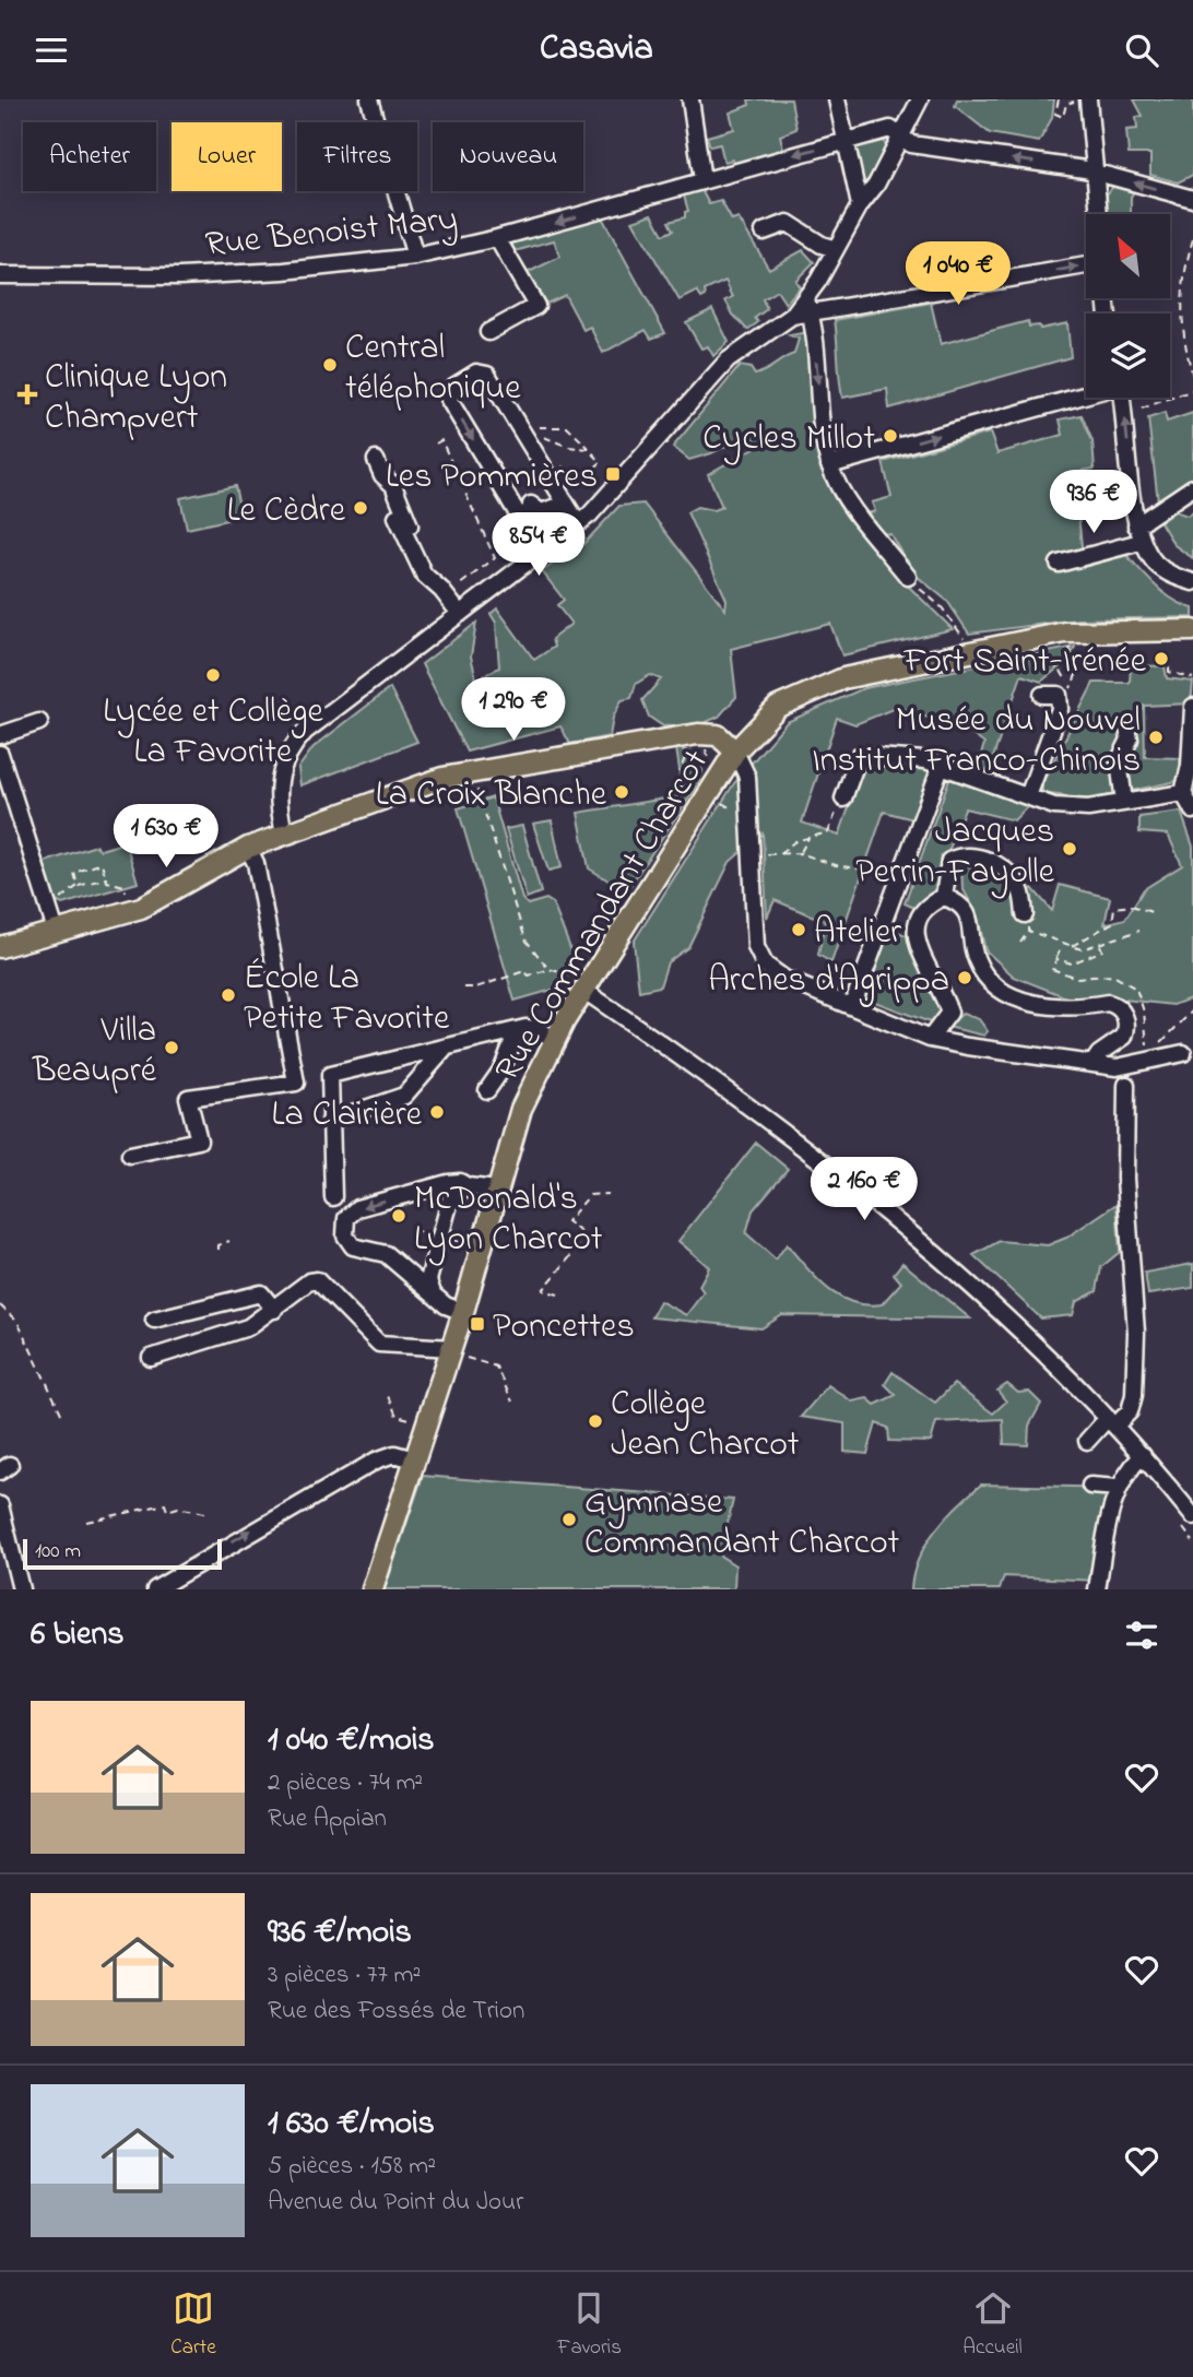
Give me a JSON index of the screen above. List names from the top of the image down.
{
  "streets": {
    "main road": ["Rue Commandant Charcot"],
    "street": ["Rue Benoist Mary"]
  },
  "one_way": ["Rue Benoist Mary"],
  "places": {
    "other": [
      "Central téléphonique",
      "Cycles Millot",
      "Le Cèdre",
      "Fort Saint-Irénée",
      "Lycée et Collège La Favorite",
      "Musée du Nouvel Institut Franco-Chinois",
      "La Croix Blanche",
      "Jacques Perrin-Fayolle",
      "Atelier",
      "Arches d'Agrippa",
      "École La Petite Favorite",
      "Villa Beaupré",
      "La Clairière",
      "McDonald's Lyon Charcot",
      "Collège Jean Charcot",
      "Gymnase Commandant Charcot"
    ],
    "health": ["Clinique Lyon Champvert"],
    "transit": ["Les Pommières", "Poncettes"]
  },
  "scale_bar": "100 m",
  "north": "top left",
  "page": {
    "header": "Casavia",
    "chip": [
      "Acheter",
      "Louer",
      "Filtres",
      "Nouveau"
    ],
    "price": [
      "1 040 €",
      "936 €",
      "854 €",
      "1 290 €",
      "1 630 €",
      "2 160 €"
    ],
    "scale": "100 m",
    "heading": "6 biens",
    "list": [
      {
        "name": "1 040 €/mois",
        "note": "2 pièces · 74 m² · Rue Appian"
      },
      {
        "name": "936 €/mois",
        "note": "3 pièces · 77 m² · Rue des Fossés de Trion"
      },
      {
        "name": "1 630 €/mois",
        "note": "5 pièces · 158 m² · Avenue du Point du Jour"
      }
    ],
    "tabs": ["Carte", "Favoris", "Accueil"]
  }
}
